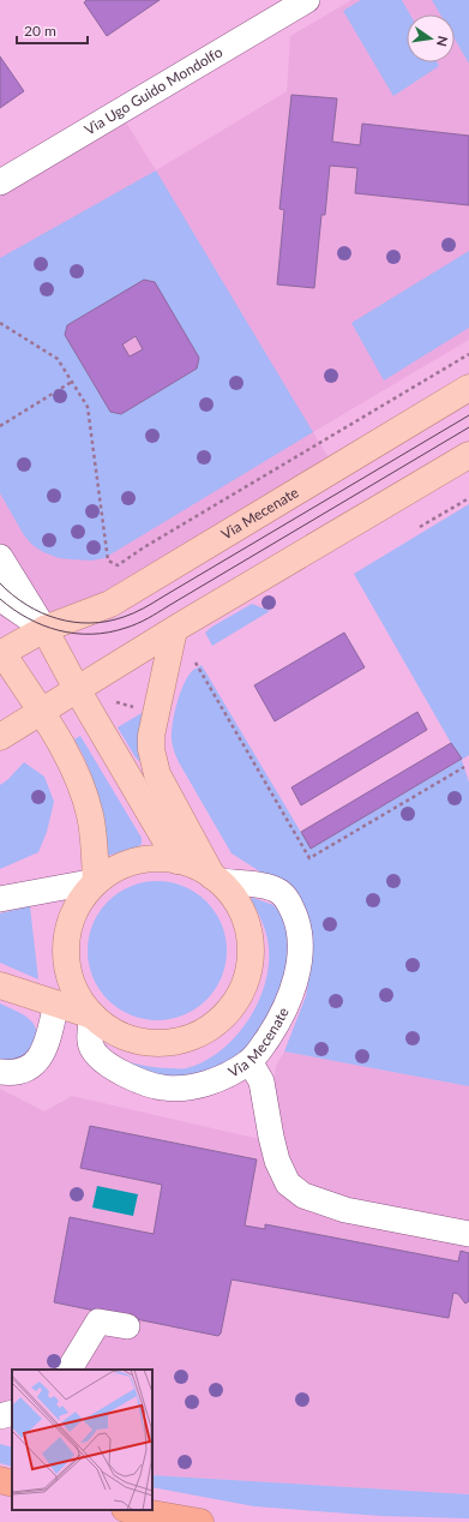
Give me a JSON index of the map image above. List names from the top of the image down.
{
  "streets": {
    "main road": ["Via Mecenate"],
    "street": ["Via Ugo Guido Mondolfo"]
  },
  "scale_bar": "20 m",
  "north": "right"
}
